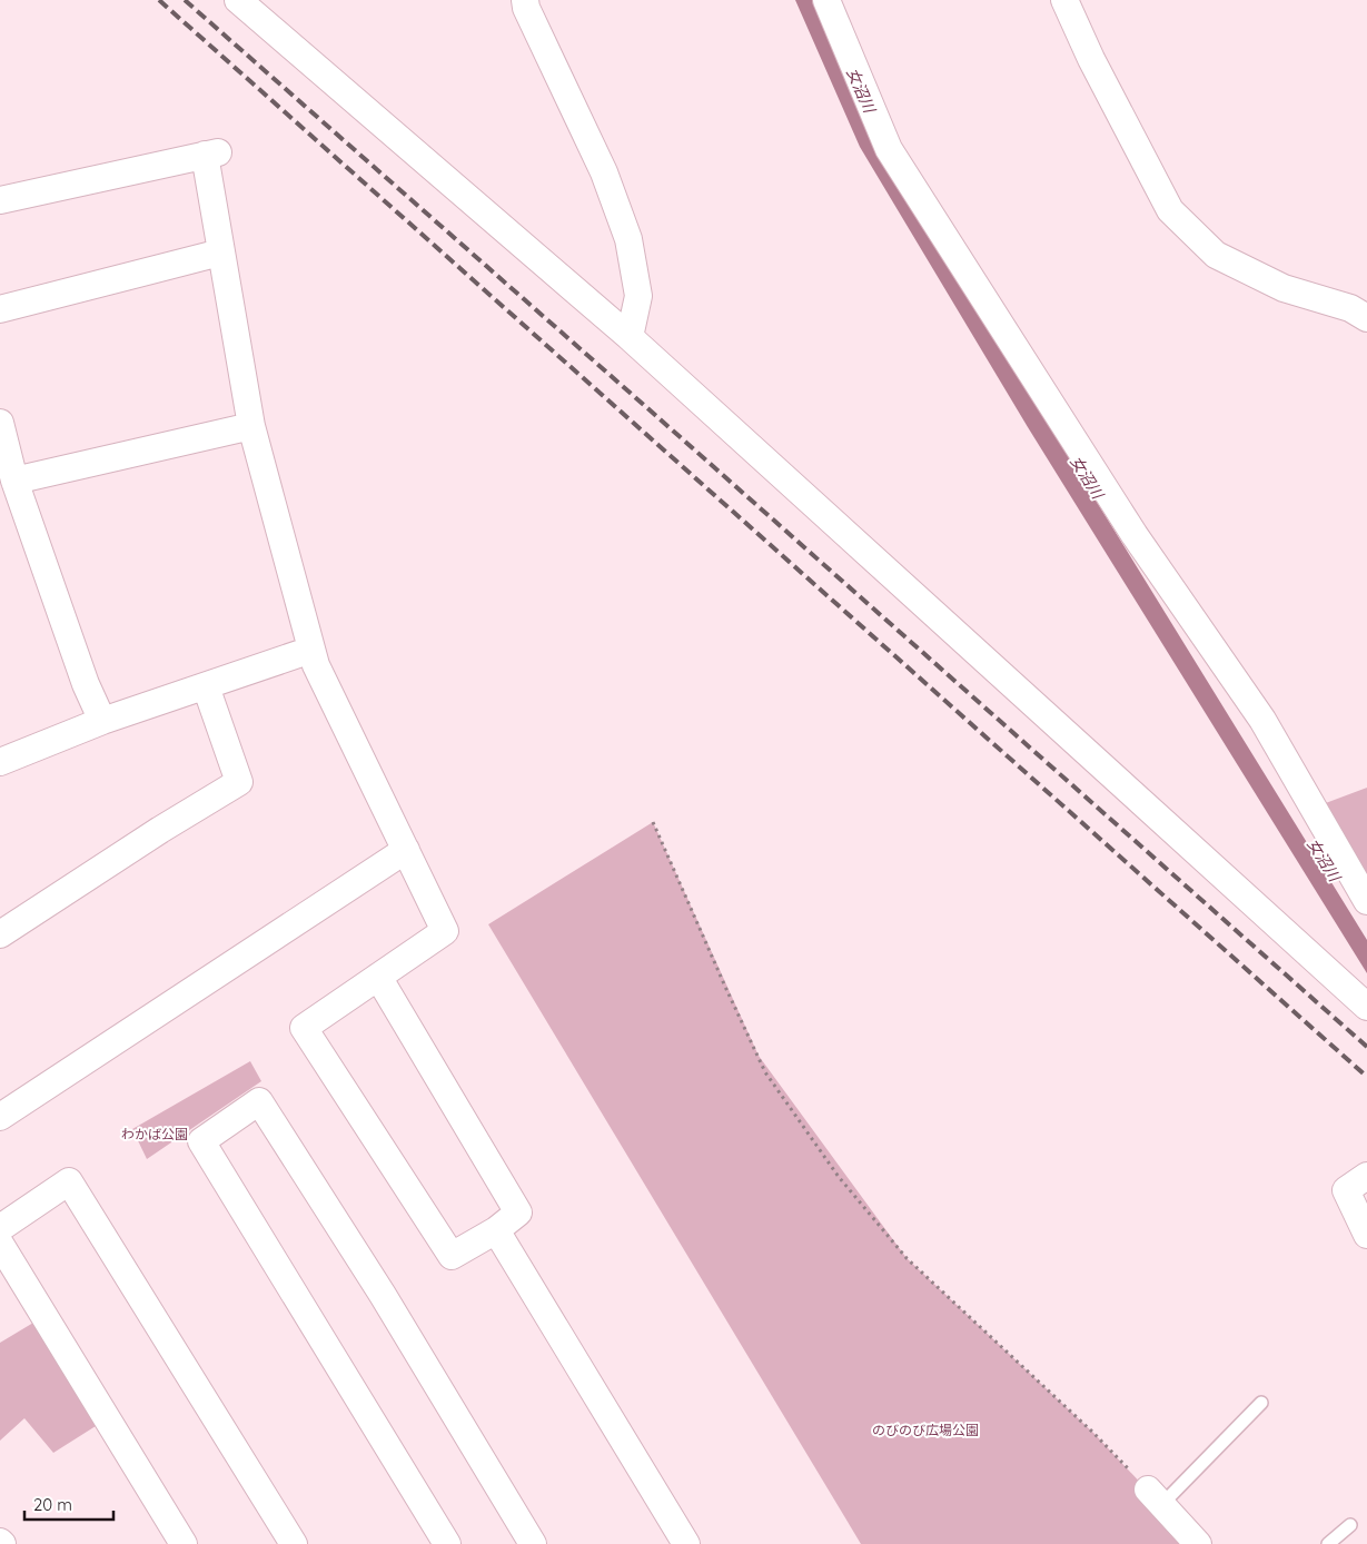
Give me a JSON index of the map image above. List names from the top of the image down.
{
  "water": ["女沼川"],
  "parks": ["わかば公園", "のびのび広場公園"],
  "scale_bar": "20 m"
}
